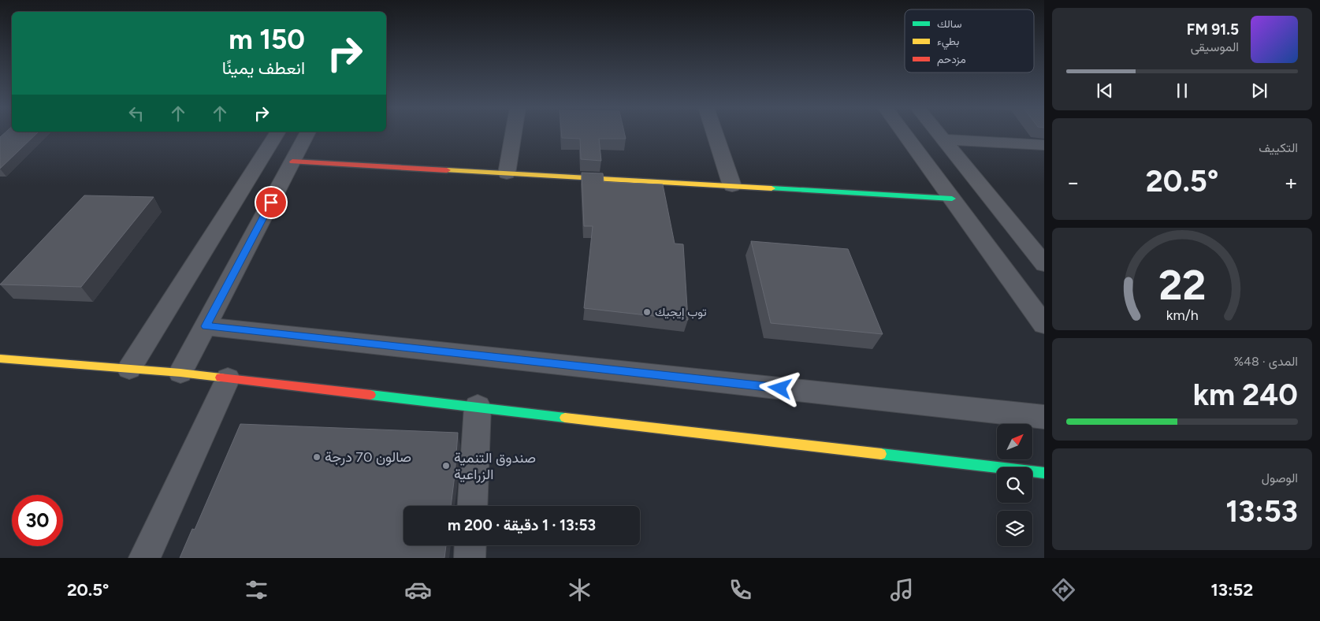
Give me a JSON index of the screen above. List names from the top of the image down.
{
  "places": ["توب إيجيك", "صالون 70 درجة", "صندوق التنمية الزراعية"],
  "legend": ["سالك", "بطيء", "مزدحم"],
  "north": "top right",
  "page": {
    "turn": ["150 m", "انعطف يمينًا"],
    "song": ["91.5 FM", "الموسيقى"],
    "tile": [
      "التكييف",
      ["المدى · 48%", "240 km"],
      ["الوصول", "13:53"]
    ],
    "heat": ["−", "20.5°", "+"],
    "limit": "30",
    "trip": "13:53 · 1 دقيقة · 200 m",
    "tabs": ["13:52", "20.5°"],
    "gauge": ["22", "km/h"]
  }
}
